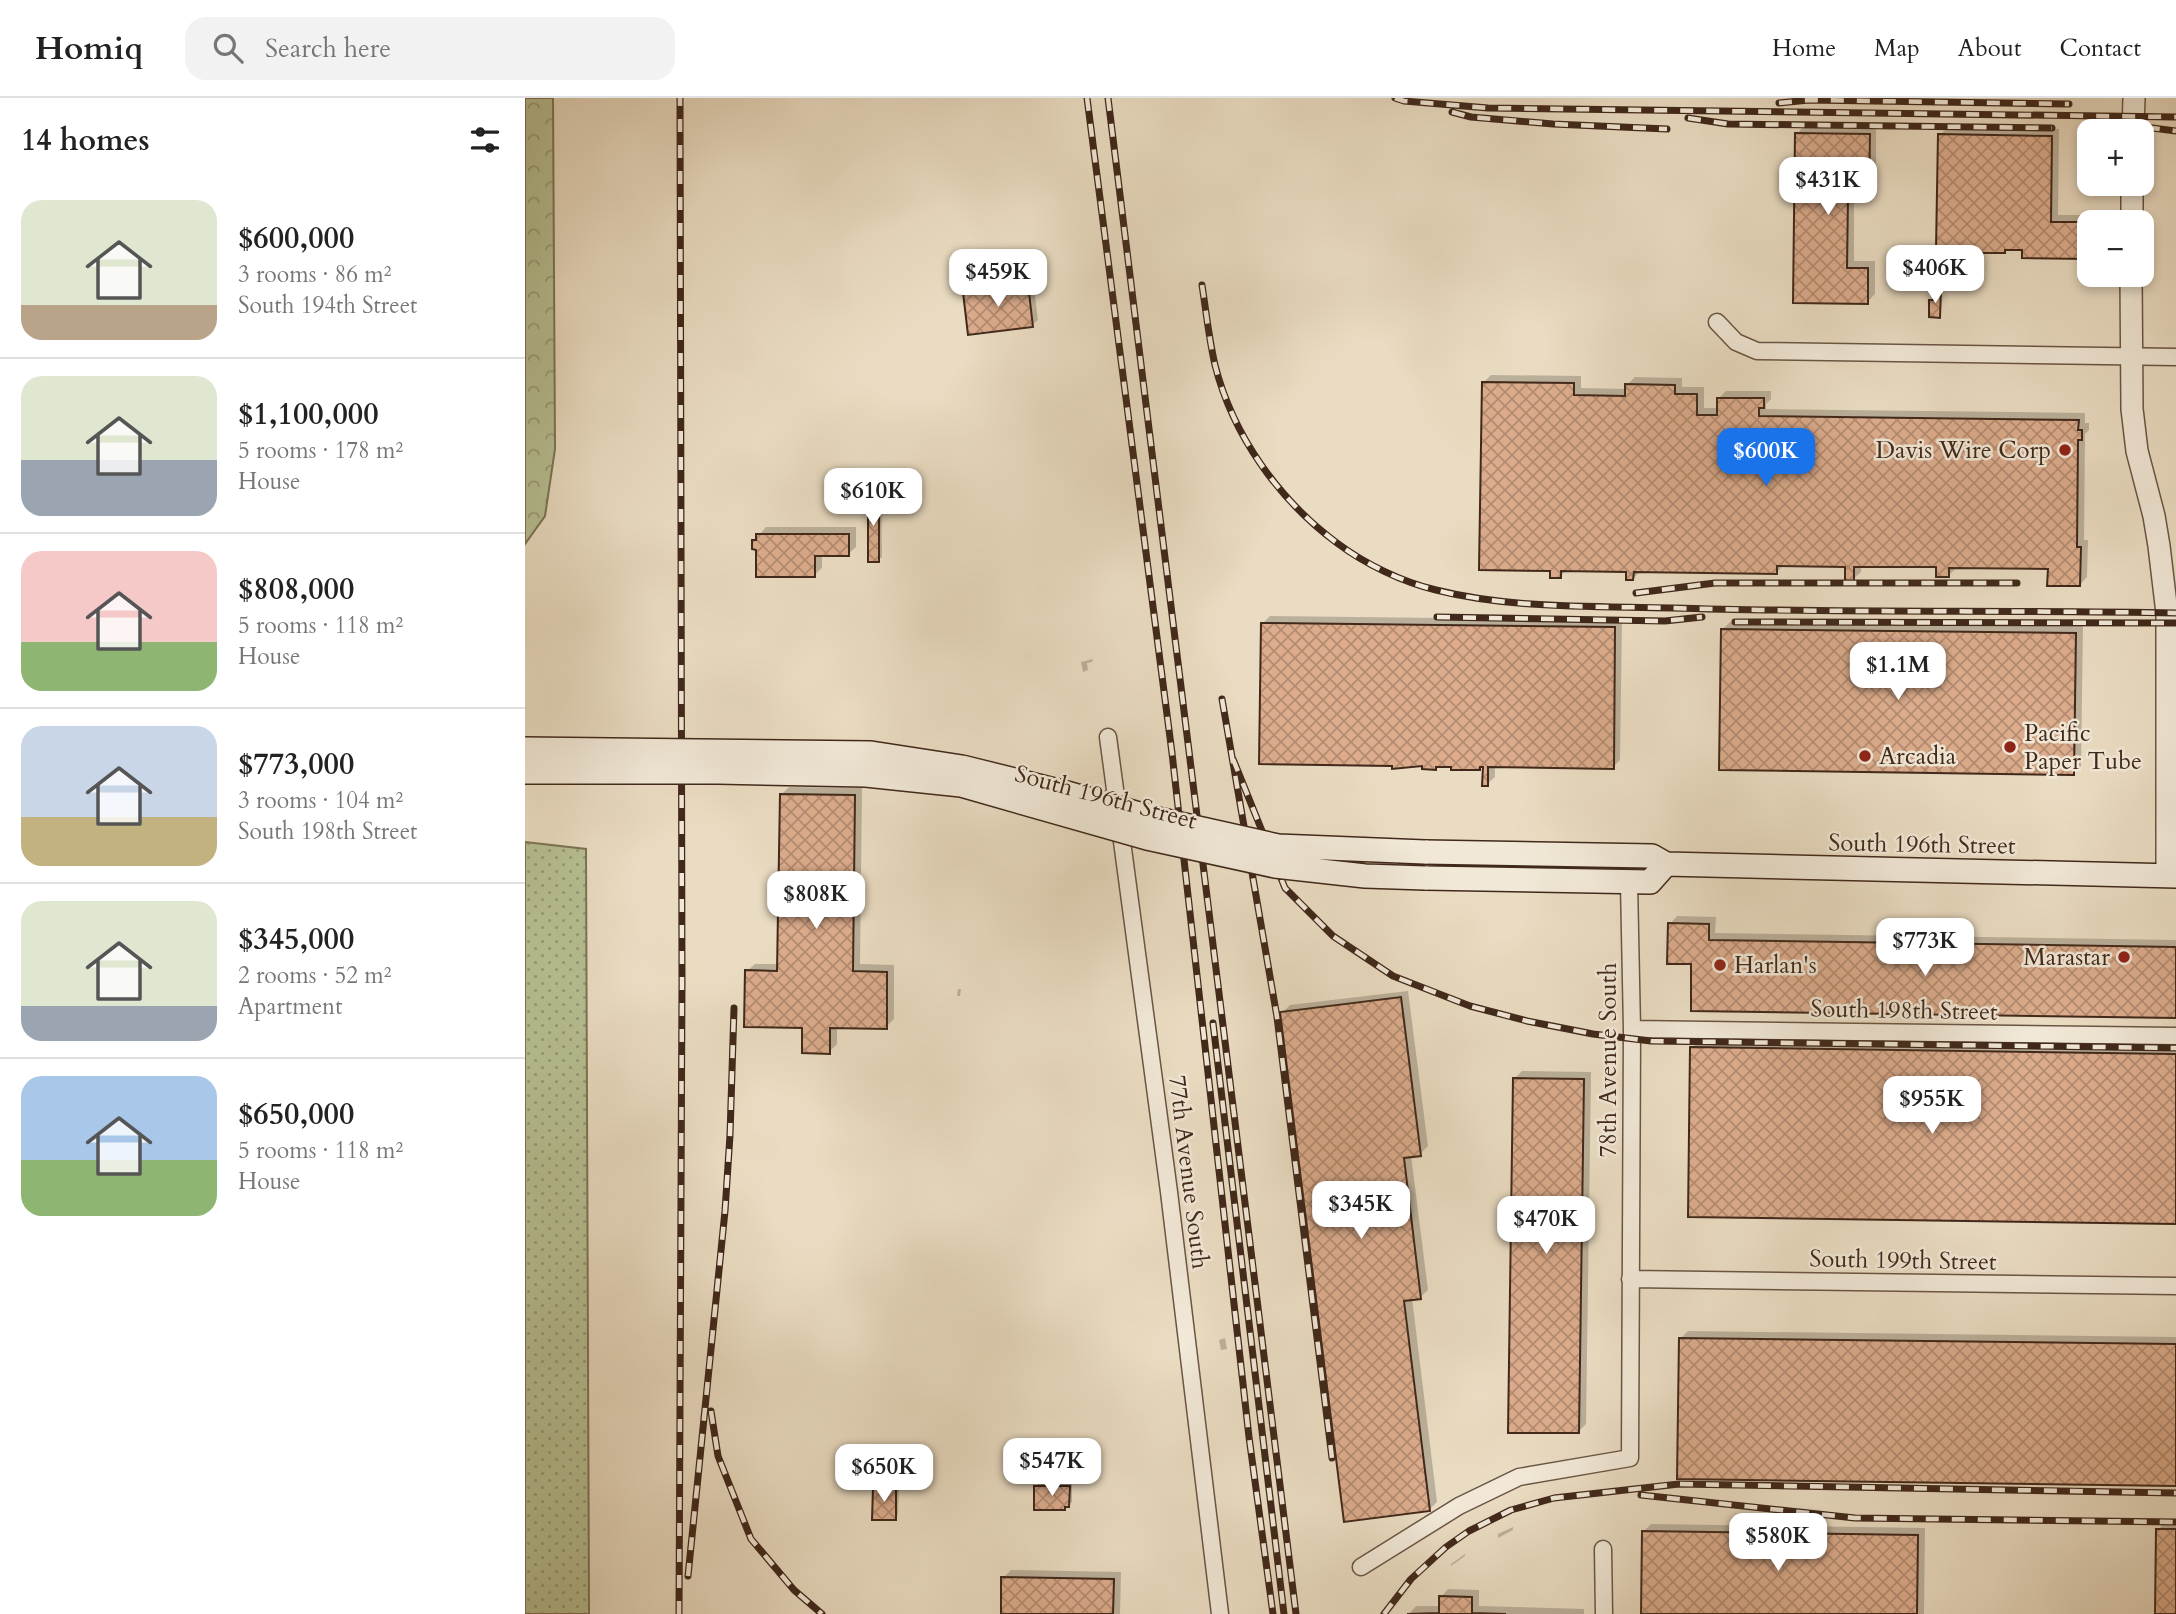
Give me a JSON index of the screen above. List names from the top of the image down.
{
  "streets": {
    "main road": ["South 196th Street"],
    "street": [
      "South 198th Street",
      "78th Avenue South",
      "77th Avenue South",
      "South 199th Street"
    ]
  },
  "crossings": [
    ["South 196th Street", "78th Avenue South"],
    ["South 198th Street", "78th Avenue South"],
    ["78th Avenue South", "South 199th Street"]
  ],
  "places": [
    "Davis Wire Corp",
    "Pacific Paper Tube",
    "Arcadia",
    "Marastar",
    "Harlan's"
  ],
  "page": {
    "header": "Homiq",
    "search": "Search here",
    "nav": [
      "Home",
      "Map",
      "About",
      "Contact"
    ],
    "heading": "14 homes",
    "map_buttons": ["+", "−"],
    "price": [
      "$431K",
      "$406K",
      "$459K",
      "$600K",
      "$610K",
      "$1.1M",
      "$808K",
      "$773K",
      "$955K",
      "$345K",
      "$470K",
      "$547K",
      "$650K",
      "$580K"
    ],
    "list": [
      {
        "name": "$600,000",
        "note": "3 rooms · 86 m² · South 194th Street"
      },
      {
        "name": "$1,100,000",
        "note": "5 rooms · 178 m² · House"
      },
      {
        "name": "$808,000",
        "note": "5 rooms · 118 m² · House"
      },
      {
        "name": "$773,000",
        "note": "3 rooms · 104 m² · South 198th Street"
      },
      {
        "name": "$345,000",
        "note": "2 rooms · 52 m² · Apartment"
      },
      {
        "name": "$650,000",
        "note": "5 rooms · 118 m² · House"
      }
    ]
  }
}
